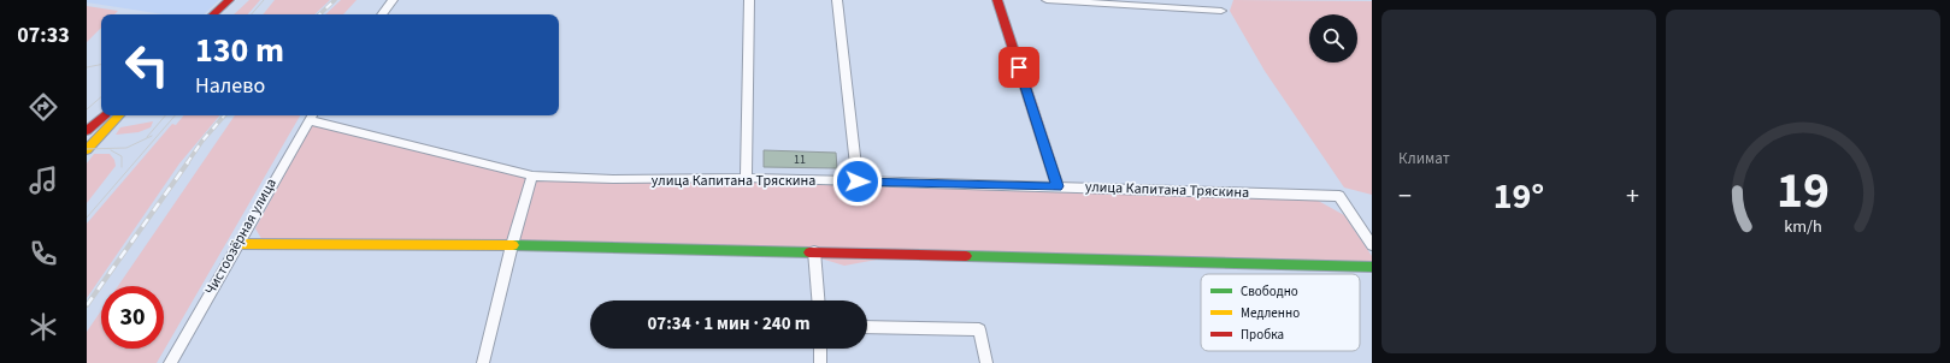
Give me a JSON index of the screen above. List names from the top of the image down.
{
  "streets": {
    "street": ["улица Капитана Тряскина", "Чистоозёрная улица"]
  },
  "crossings": [
    ["улица Капитана Тряскина", "Чистоозёрная улица"]
  ],
  "house_numbers": ["11"],
  "legend": ["Свободно", "Медленно", "Пробка"],
  "page": {
    "tabs": "07:33",
    "tile": "Климат",
    "turn": ["130 m", "Налево"],
    "heat": ["−", "19°", "+"],
    "limit": "30",
    "trip": "07:34 · 1 мин · 240 m",
    "gauge": ["19", "km/h"]
  }
}
